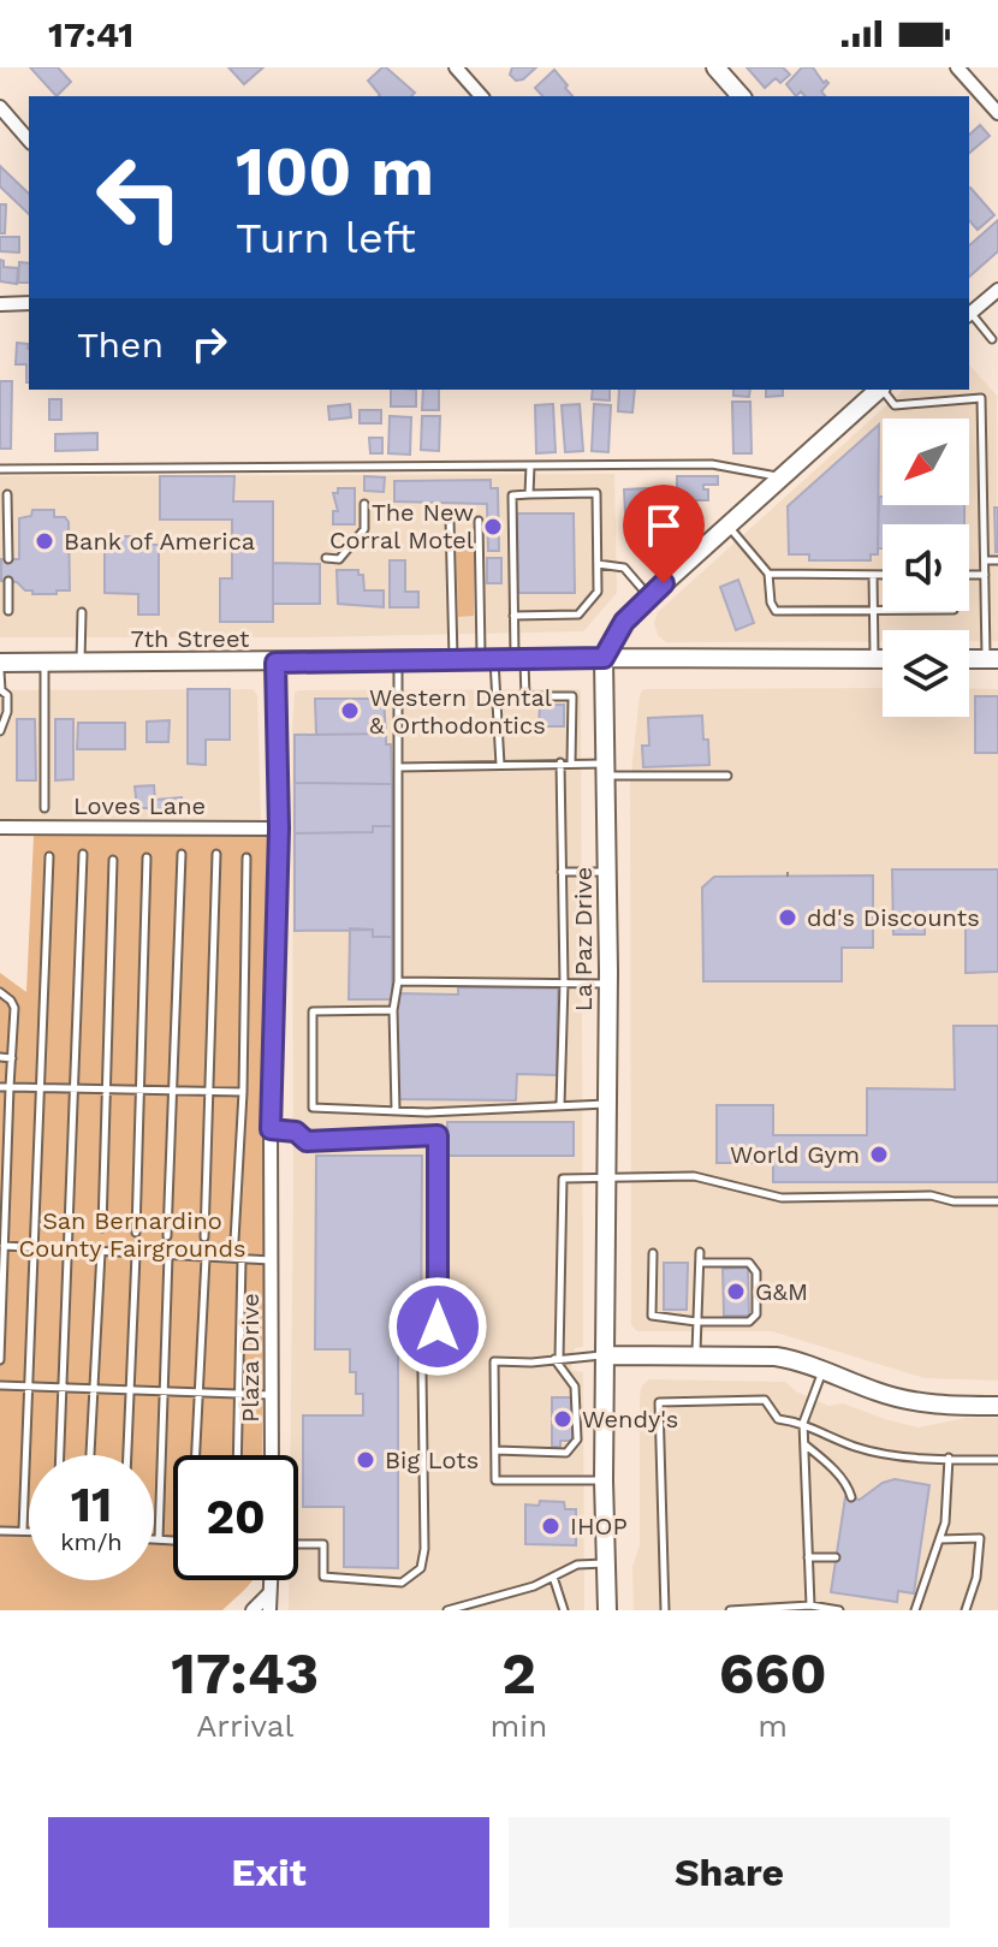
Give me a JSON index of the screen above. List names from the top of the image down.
{
  "streets": {
    "main road": ["7th Street", "La Paz Drive"],
    "street": ["Loves Lane", "Plaza Drive"]
  },
  "crossings": [
    ["7th Street", "La Paz Drive"],
    ["7th Street", "Plaza Drive"],
    ["Loves Lane", "Plaza Drive"]
  ],
  "parks": ["San Bernardino County Fairgrounds"],
  "places": [
    "The New Corral Motel",
    "Bank of America",
    "Western Dental & Orthodontics",
    "dd's Discounts",
    "World Gym",
    "G&M",
    "Wendy's",
    "Big Lots",
    "IHOP"
  ],
  "north": "bottom left",
  "page": {
    "status": "17:41",
    "turn": ["100 m", "Turn left"],
    "then": "Then",
    "speed": "11 km/h",
    "limit": "20",
    "eta": [
      "17:43",
      "Arrival",
      "2",
      "min",
      "660",
      "m"
    ],
    "buttons": ["Exit", "Share"]
  }
}
